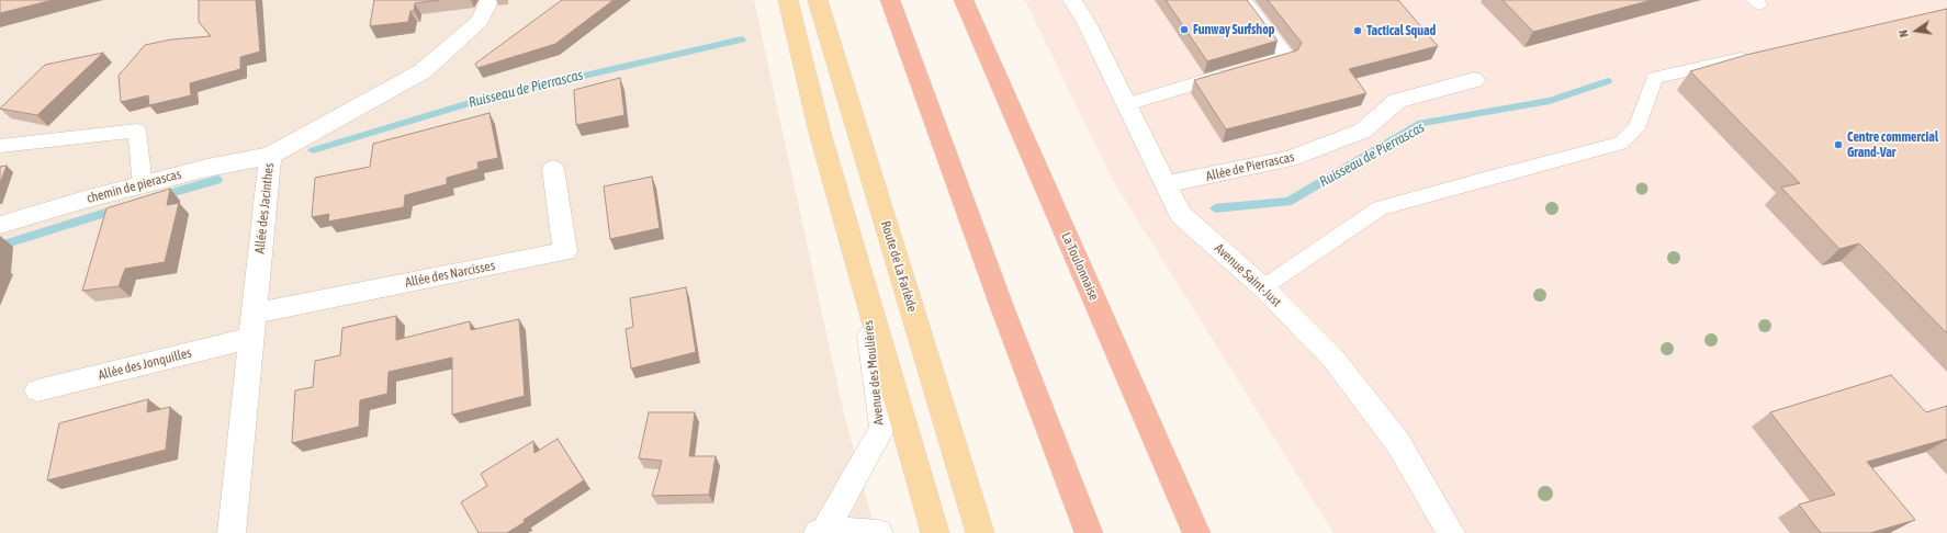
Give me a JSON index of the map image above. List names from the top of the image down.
{
  "streets": {
    "highway": ["La Toulonnaise"],
    "main road": ["Route de La Farlède"],
    "street": [
      "Allée de Pierrascas",
      "chemin de pierascas",
      "Allée des Jacinthes",
      "Allée des Narcisses",
      "Avenue Saint-Just",
      "Allée des Jonquilles",
      "Avenue des Moulières"
    ]
  },
  "crossings": [
    ["Allée de Pierrascas", "Avenue Saint-Just"],
    ["chemin de pierascas", "Allée des Jacinthes"],
    ["Allée des Jacinthes", "Allée des Narcisses"],
    ["Allée des Jacinthes", "Allée des Jonquilles"],
    ["Allée des Narcisses", "Allée des Jonquilles"]
  ],
  "water": ["Ruisseau de Pierrascas"],
  "places": ["Funway Surfshop", "Tactical Squad", "Centre commercial Grand-Var"],
  "north": "left"
}
